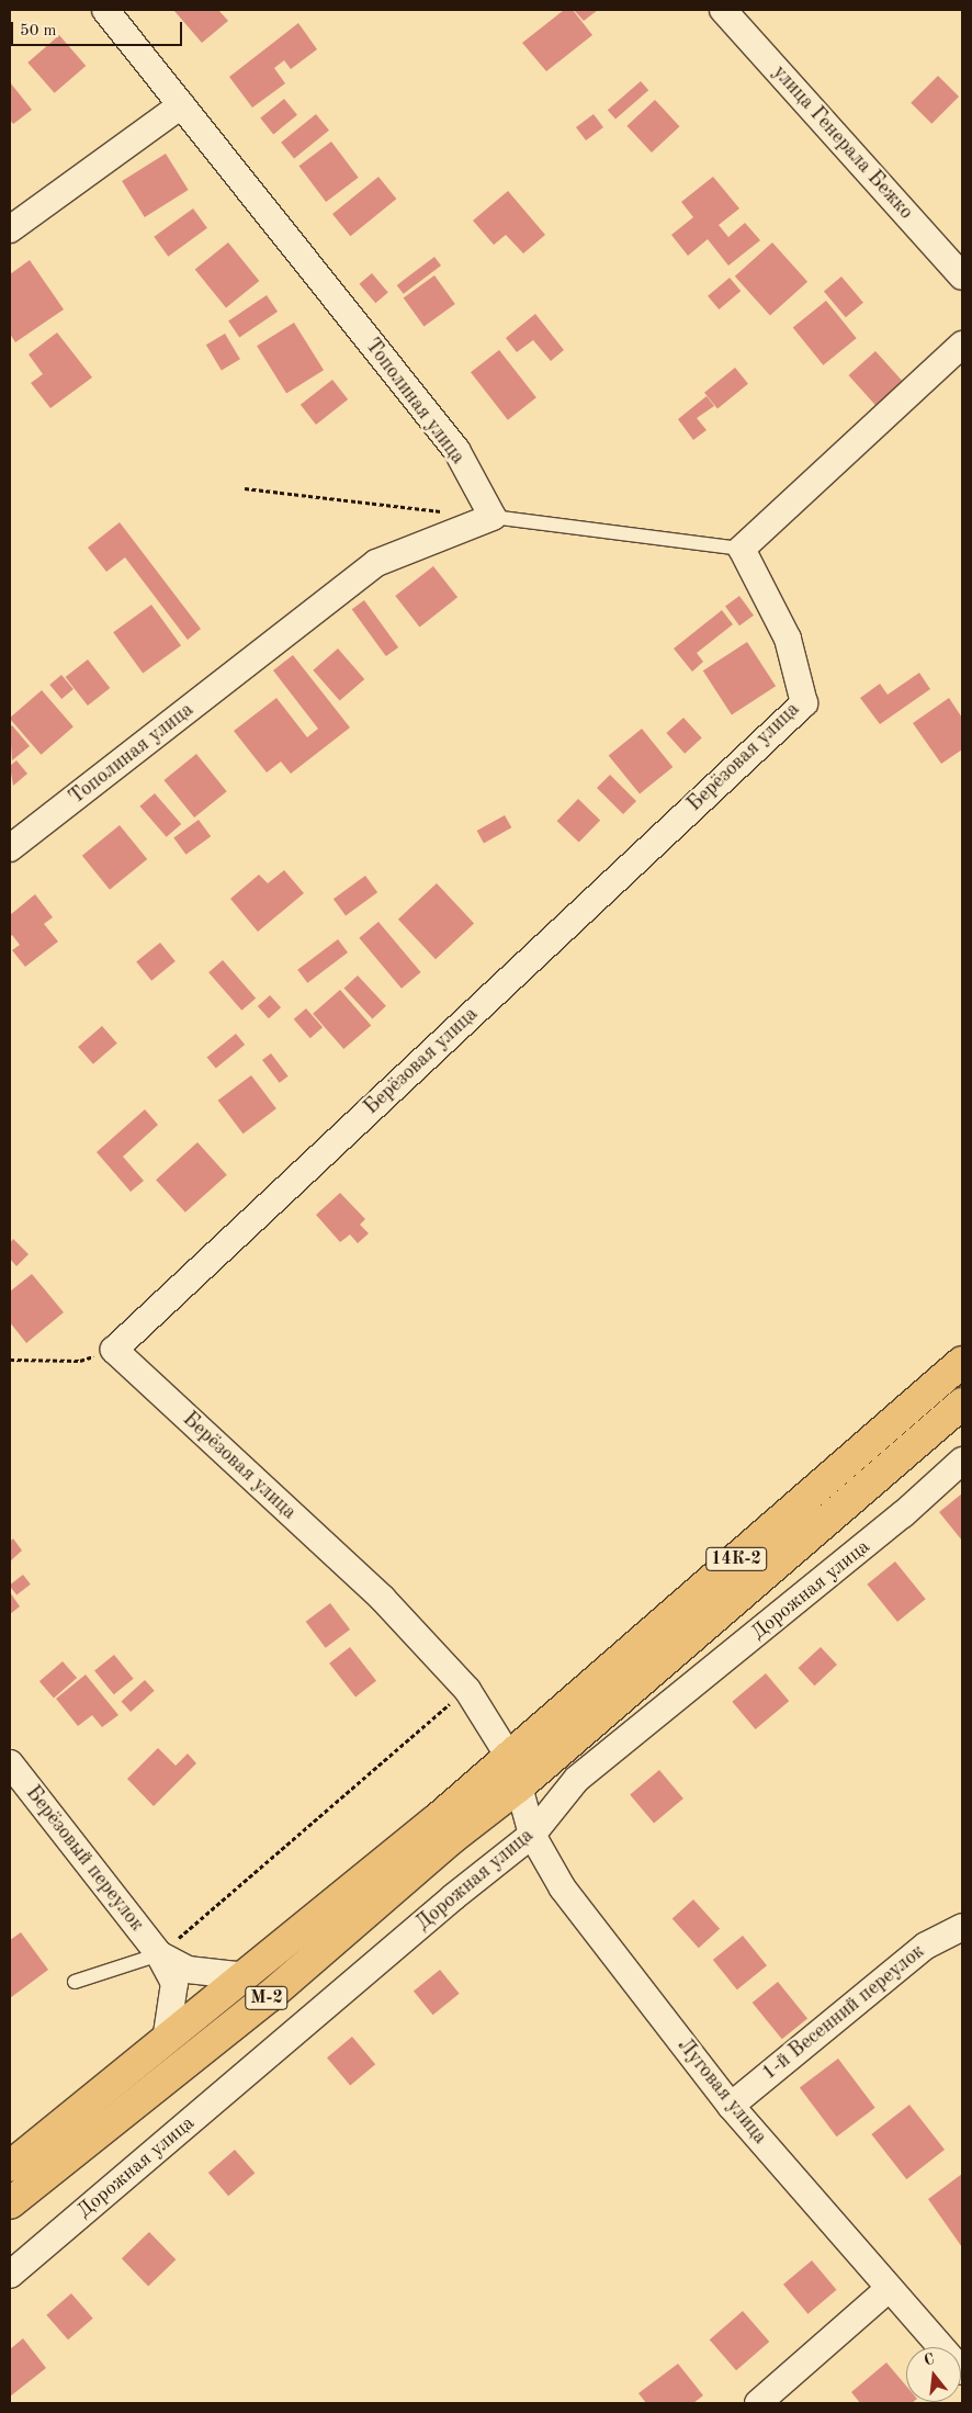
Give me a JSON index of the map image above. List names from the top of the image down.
{
  "streets": {
    "main road": ["14К-2", "Дорожная улица", "М-2"],
    "street": [
      "улица Генерала Бежко",
      "Тополиная улица",
      "Берёзовая улица",
      "Берёзовый переулок",
      "1-й Весенний переулок",
      "Луговая улица"
    ]
  },
  "crossings": [
    ["Берёзовая улица", "14К-2"],
    ["Берёзовая улица", "М-2"],
    ["14К-2", "М-2"],
    ["Дорожная улица", "Луговая улица"],
    ["Берёзовый переулок", "М-2"],
    ["1-й Весенний переулок", "Луговая улица"]
  ],
  "scale_bar": "50 m",
  "north": "top"
}
